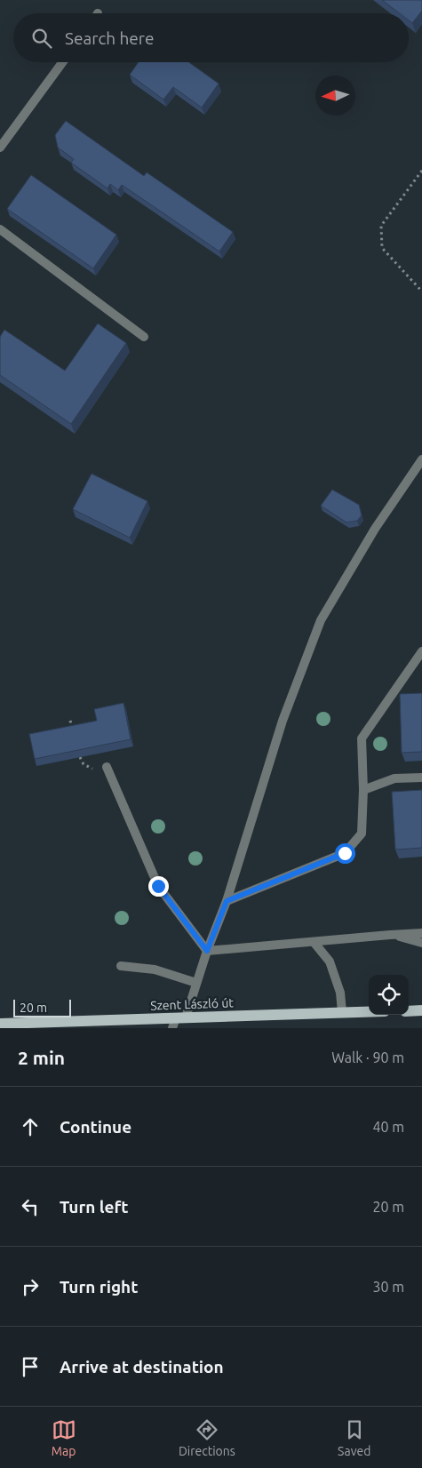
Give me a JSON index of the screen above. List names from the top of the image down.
{
  "streets": {
    "main road": ["Szent László út"]
  },
  "scale_bar": "20 m",
  "north": "left",
  "page": {
    "search": "Search here",
    "scale": "20 m",
    "heading": ["2 min", "Walk · 90 m"],
    "list": [
      ["Continue", "40 m"],
      ["Turn left", "20 m"],
      ["Turn right", "30 m"],
      "Arrive at destination"
    ],
    "nav": ["Map", "Directions", "Saved"]
  }
}
